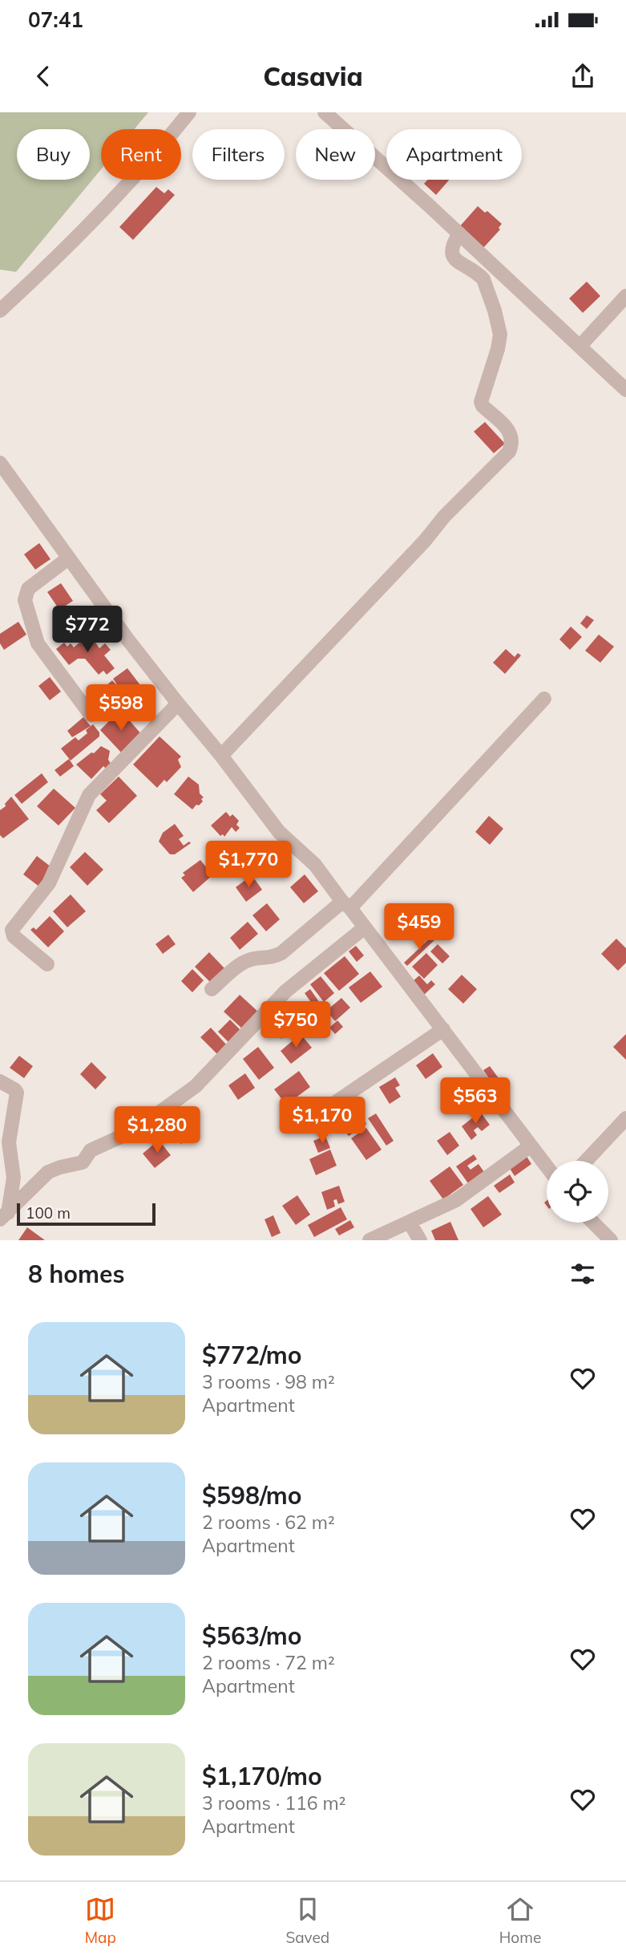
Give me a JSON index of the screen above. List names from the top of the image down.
{
  "scale_bar": "100 m",
  "page": {
    "status": "07:41",
    "header": "Casavia",
    "chip": [
      "Buy",
      "Rent",
      "Filters",
      "New",
      "Apartment"
    ],
    "price": [
      "$772",
      "$598",
      "$1,770",
      "$459",
      "$750",
      "$563",
      "$1,170",
      "$1,280"
    ],
    "scale": "100 m",
    "heading": "8 homes",
    "list": [
      {
        "name": "$772/mo",
        "note": "3 rooms · 98 m² · Apartment"
      },
      {
        "name": "$598/mo",
        "note": "2 rooms · 62 m² · Apartment"
      },
      {
        "name": "$563/mo",
        "note": "2 rooms · 72 m² · Apartment"
      },
      {
        "name": "$1,170/mo",
        "note": "3 rooms · 116 m² · Apartment"
      }
    ],
    "tabs": ["Map", "Saved", "Home"]
  }
}
